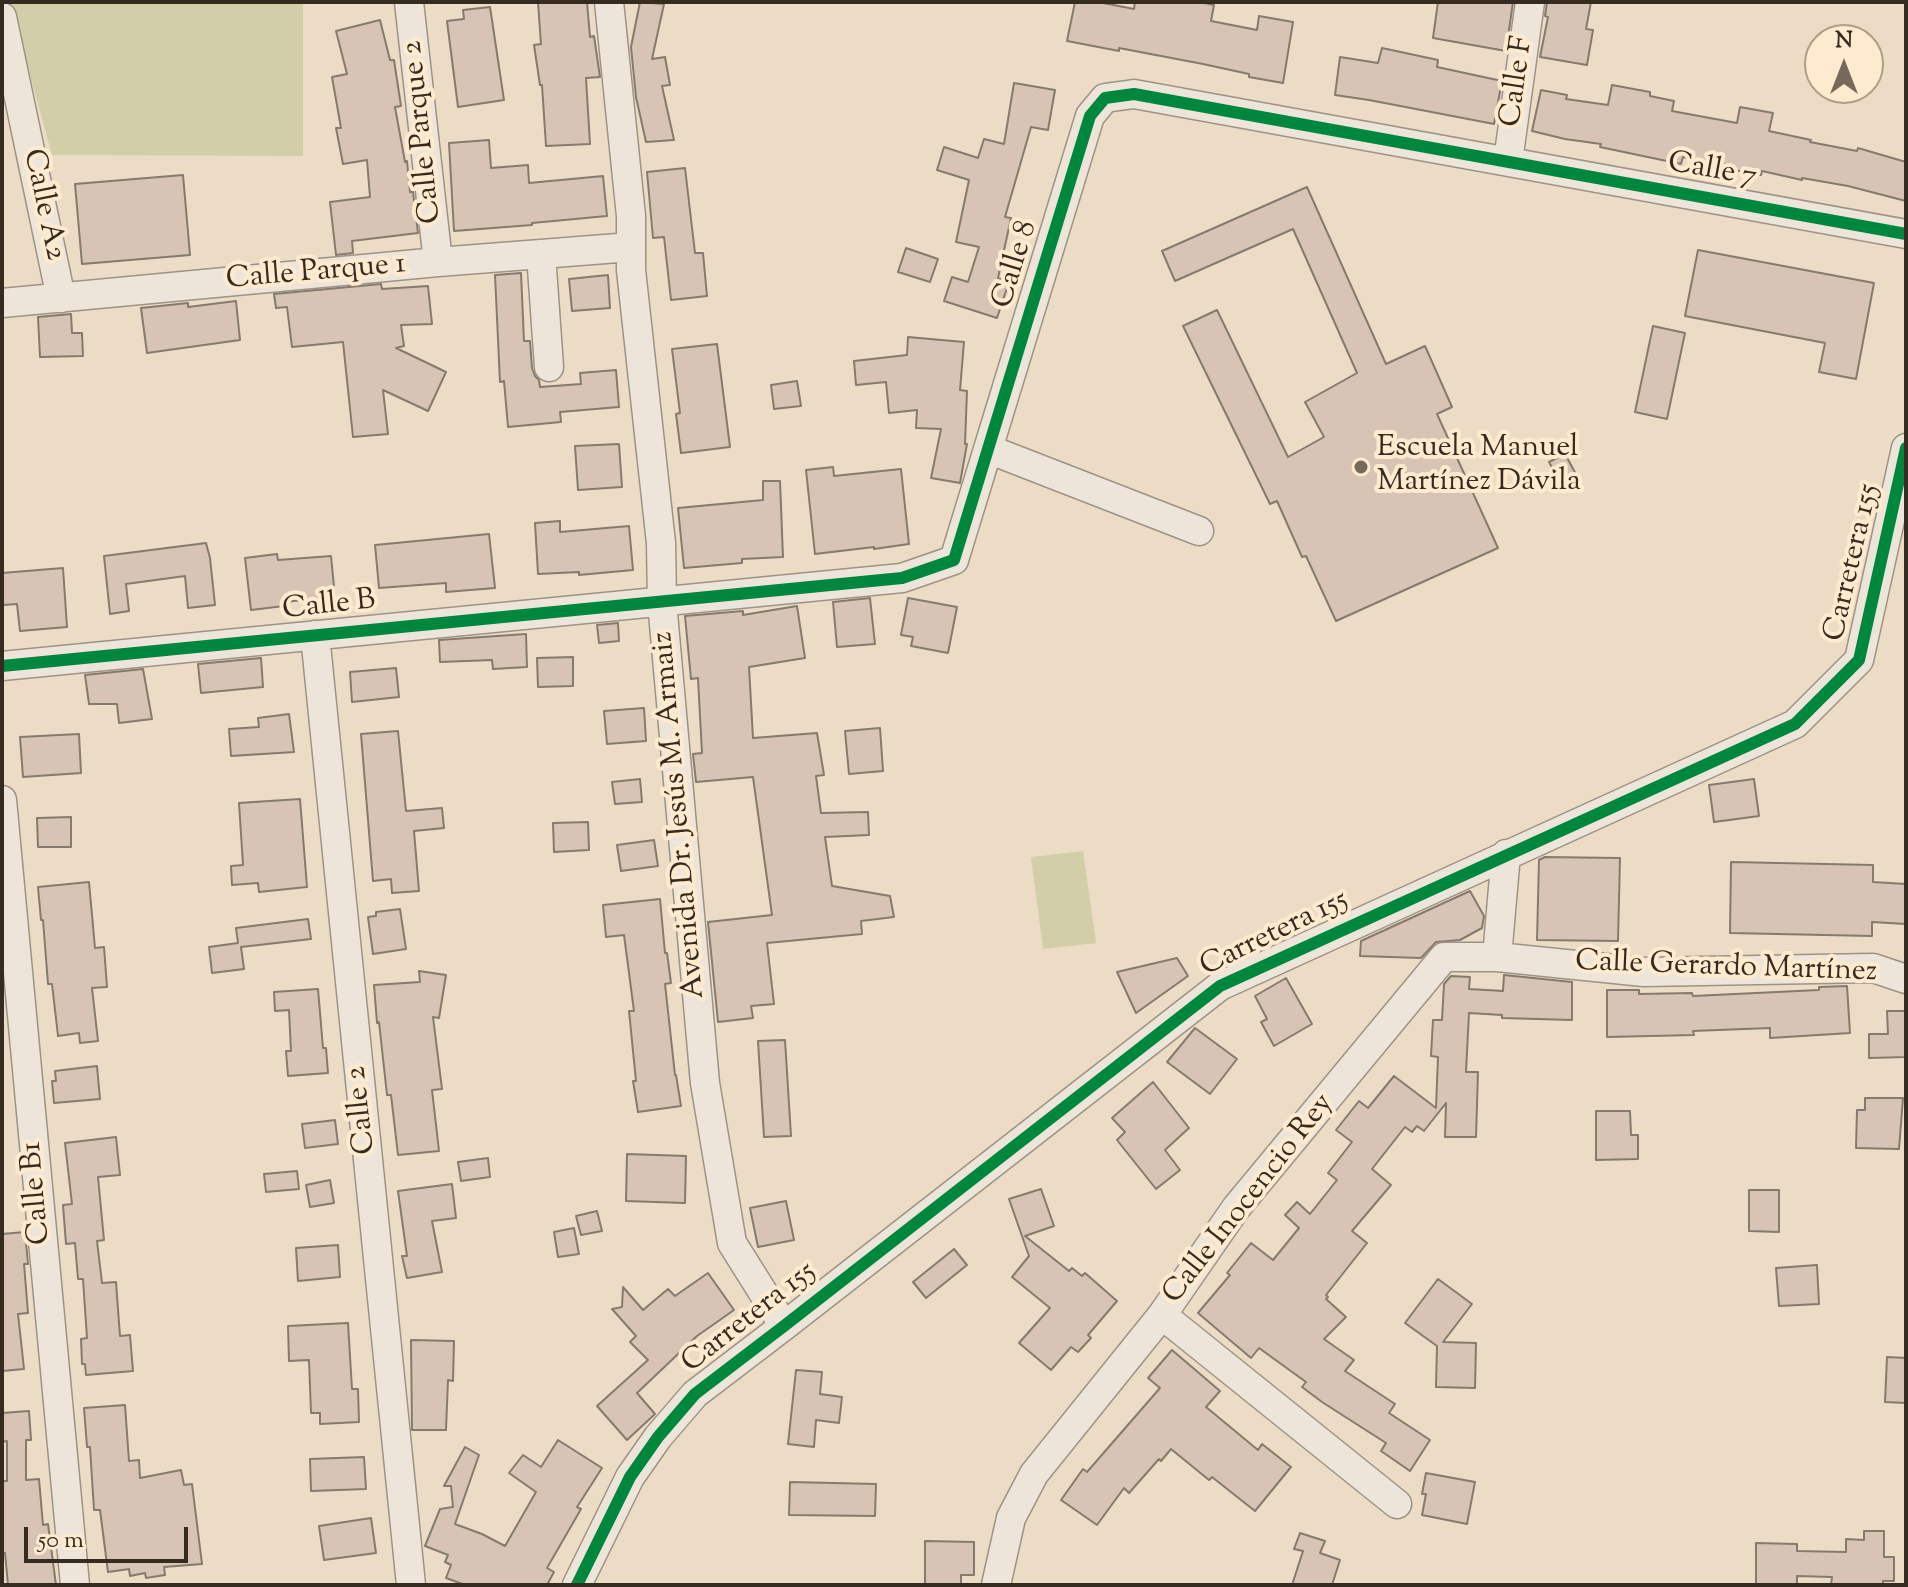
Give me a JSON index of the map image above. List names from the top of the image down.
{
  "streets": {
    "street": [
      "Calle F",
      "Calle Parque 2",
      "Calle 7",
      "Calle A2",
      "Calle 8",
      "Calle Parque 1",
      "Carretera 155",
      "Calle B",
      "Avenida Dr. Jesús M. Armaiz",
      "Calle Gerardo Martínez",
      "Calle 2",
      "Calle B1",
      "Calle Inocencio Rey"
    ]
  },
  "crossings": [
    ["Calle F", "Calle 7"],
    ["Calle F", "Calle 8"],
    ["Calle Parque 2", "Calle Parque 1"],
    ["Calle 7", "Calle 8"],
    ["Calle A2", "Calle Parque 1"],
    ["Calle 8", "Calle B"],
    ["Calle 8", "Avenida Dr. Jesús M. Armaiz"],
    ["Calle Parque 1", "Avenida Dr. Jesús M. Armaiz"],
    ["Carretera 155", "Avenida Dr. Jesús M. Armaiz"],
    ["Calle B", "Avenida Dr. Jesús M. Armaiz"],
    ["Calle B", "Calle 2"],
    ["Calle Gerardo Martínez", "Calle Inocencio Rey"]
  ],
  "places": ["Escuela Manuel Martínez Dávila"],
  "scale_bar": "50 m",
  "north": "top"
}
